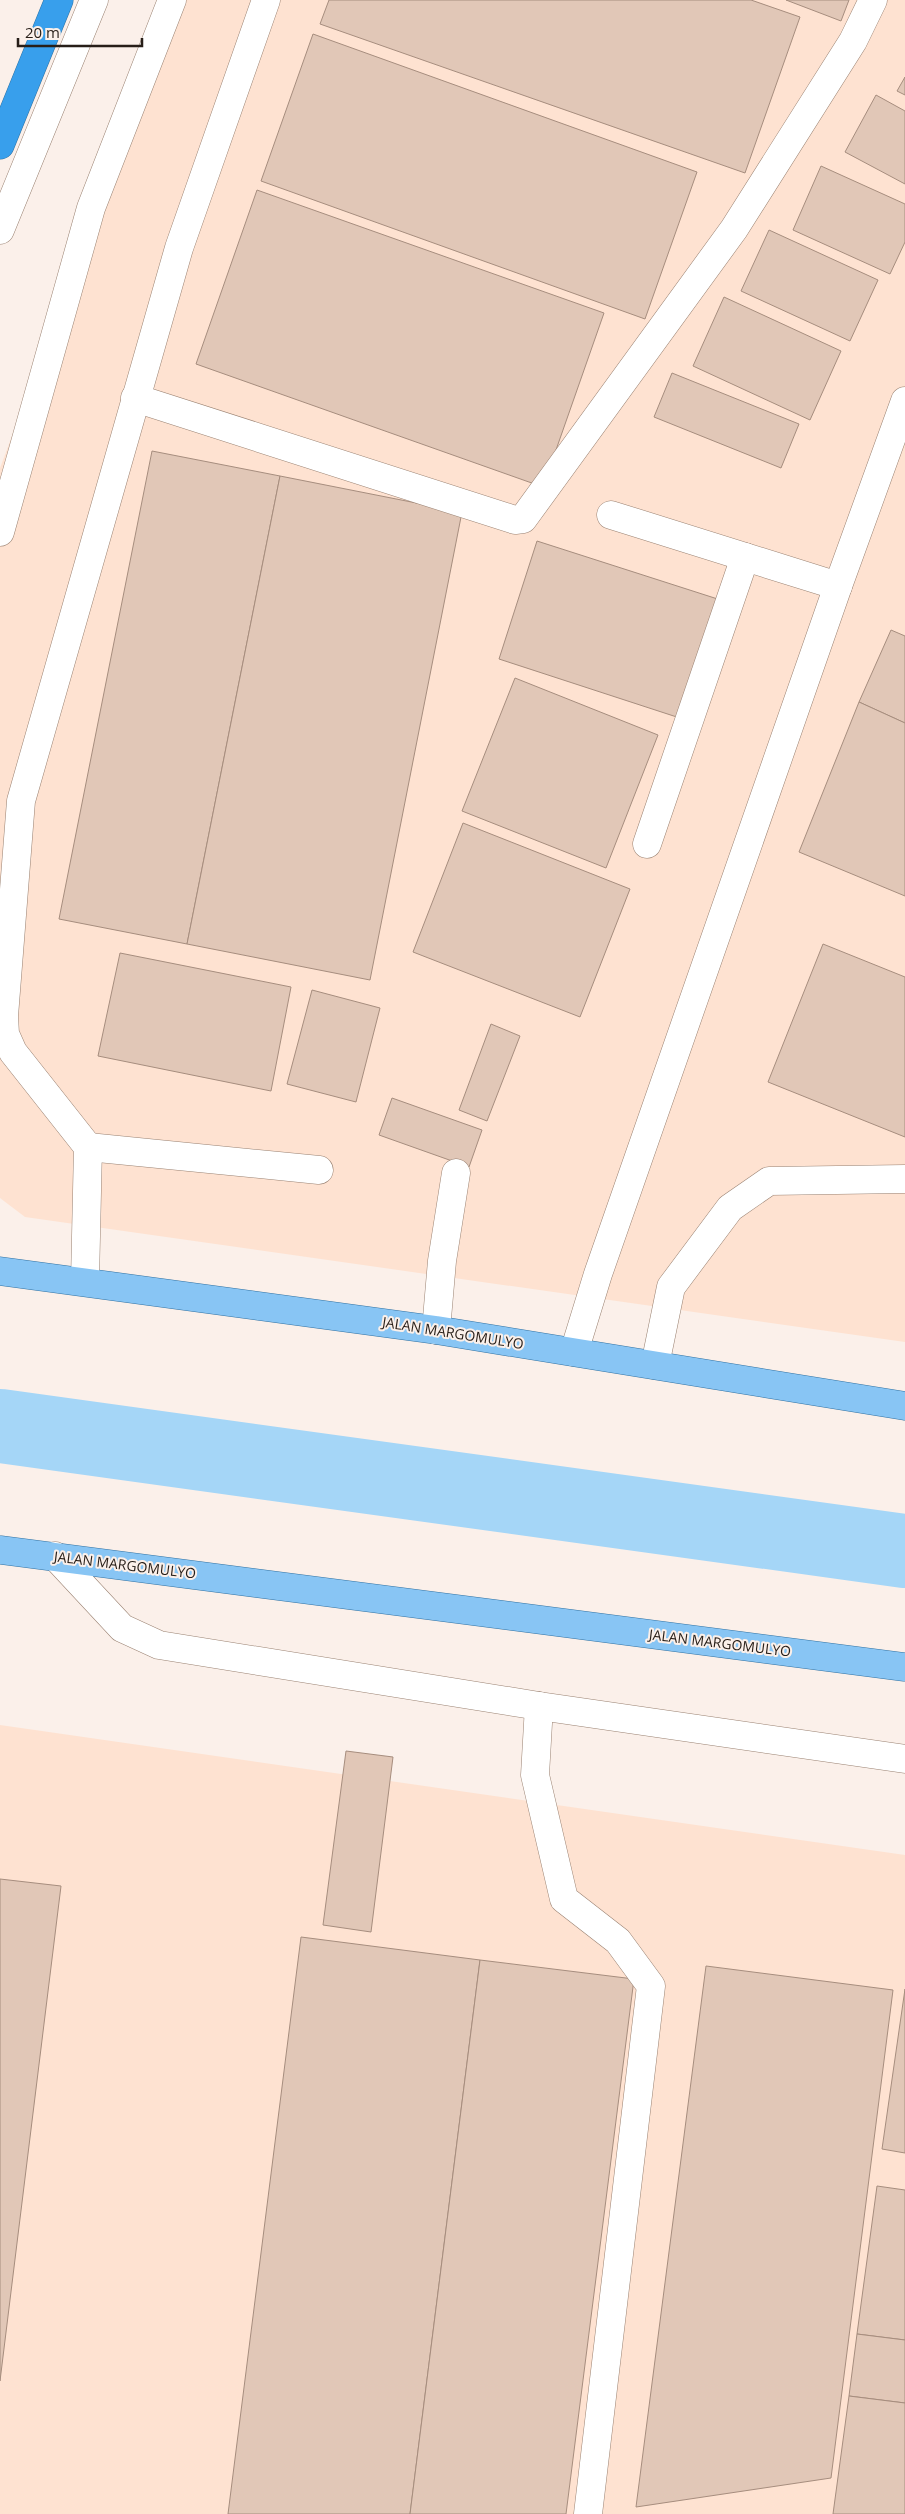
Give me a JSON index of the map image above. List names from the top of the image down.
{
  "streets": {
    "main road": ["JALAN MARGOMULYO"]
  },
  "scale_bar": "20 m"
}
